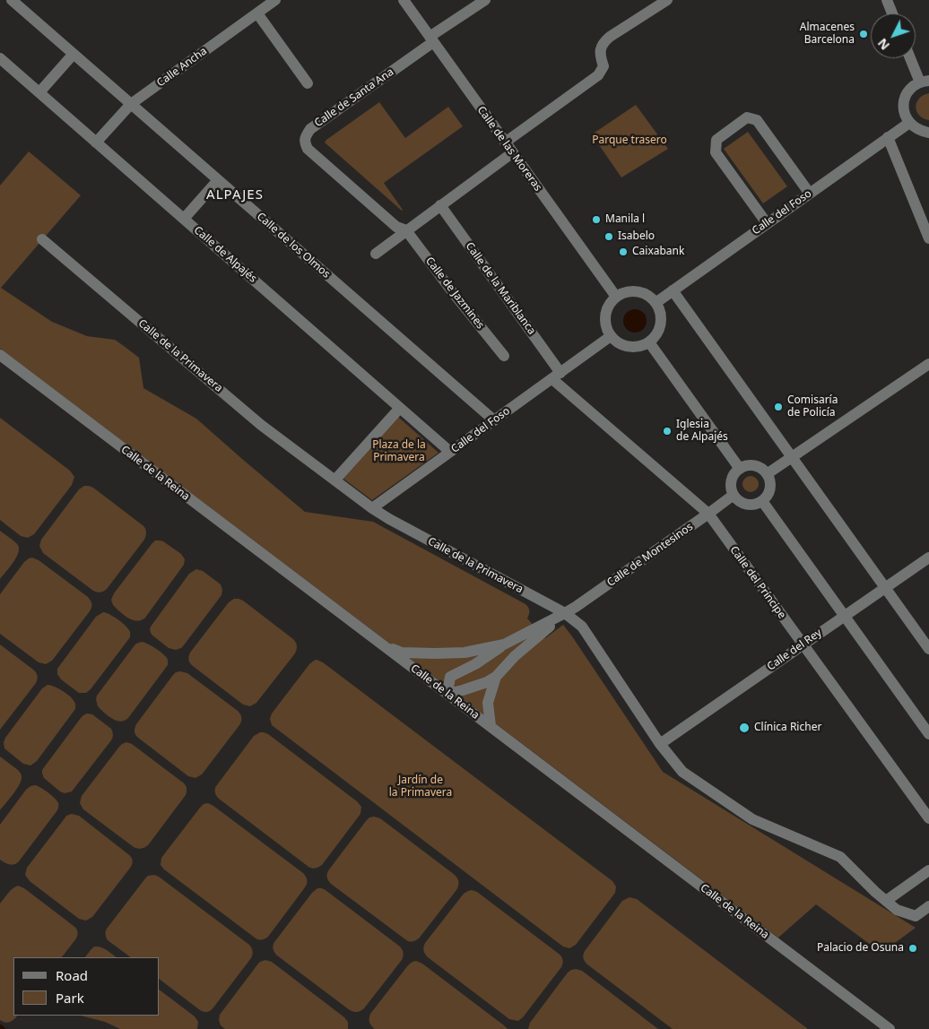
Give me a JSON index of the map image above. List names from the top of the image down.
{
  "streets": {
    "street": [
      "Calle Ancha",
      "Calle de Santa Ana",
      "Calle de las Moreras",
      "Calle del Foso",
      "Calle de los Olmos",
      "Calle de Alpajés",
      "Calle de la Mariblanca",
      "Calle de Jazmines",
      "Calle de la Primavera",
      "Calle de la Reina",
      "Calle de Montesinos",
      "Calle del Príncipe",
      "Calle del Rey"
    ]
  },
  "crossings": [
    ["Calle Ancha", "Calle de los Olmos"],
    ["Calle Ancha", "Calle de Alpajés"],
    ["Calle de Santa Ana", "Calle de las Moreras"],
    ["Calle de Santa Ana", "Calle de Jazmines"],
    ["Calle de las Moreras", "Calle del Foso"],
    ["Calle del Foso", "Calle de los Olmos"],
    ["Calle del Foso", "Calle de Alpajés"],
    ["Calle del Foso", "Calle de la Mariblanca"],
    ["Calle del Foso", "Calle de la Primavera"],
    ["Calle del Foso", "Calle del Príncipe"],
    ["Calle de la Mariblanca", "Calle del Príncipe"],
    ["Calle de la Primavera", "Calle de Montesinos"],
    ["Calle de la Primavera", "Calle del Rey"],
    ["Calle de la Reina", "Calle de Montesinos"],
    ["Calle de Montesinos", "Calle del Príncipe"],
    ["Calle del Príncipe", "Calle del Rey"]
  ],
  "districts": ["ALPAJES"],
  "parks": ["Parque trasero", "Plaza de la Primavera", "Jardín de la Primavera"],
  "places": [
    "Almacenes Barcelona",
    "Manila l",
    "Isabelo",
    "Caixabank",
    "Comisaría de Policía",
    "Iglesia de Alpajés",
    "Clínica Richer",
    "Palacio de Osuna"
  ],
  "legend": ["Road", "Park"],
  "north": "bottom left"
}
